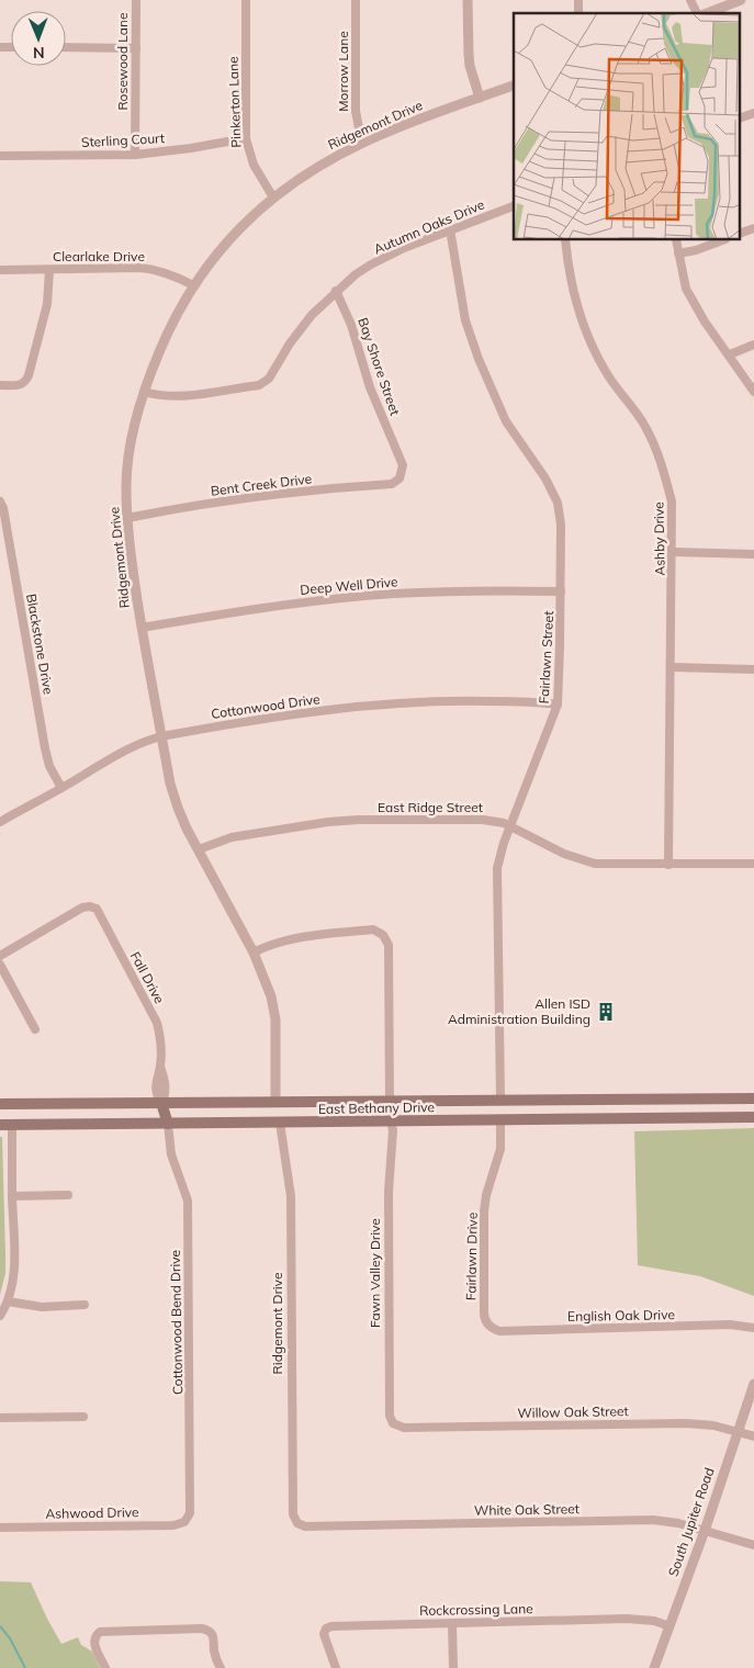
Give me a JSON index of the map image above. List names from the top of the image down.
{
  "streets": {
    "main road": ["East Bethany Drive"],
    "street": [
      "Rosewood Lane",
      "Morrow Lane",
      "Pinkerton Lane",
      "Ridgemont Drive",
      "Sterling Court",
      "Autumn Oaks Drive",
      "Clearlake Drive",
      "Bay Shore Street",
      "Bent Creek Drive",
      "Ashby Drive",
      "Deep Well Drive",
      "Blackstone Drive",
      "Fairlawn Street",
      "Cottonwood Drive",
      "East Ridge Street",
      "Fall Drive",
      "Fairlawn Drive",
      "Fawn Valley Drive",
      "English Oak Drive",
      "Cottonwood Bend Drive",
      "Willow Oak Street",
      "White Oak Street",
      "Ashwood Drive",
      "South Jupiter Road",
      "Rockcrossing Lane"
    ]
  },
  "crossings": [
    ["Rosewood Lane", "Sterling Court"],
    ["Morrow Lane", "Ridgemont Drive"],
    ["Pinkerton Lane", "Ridgemont Drive"],
    ["Pinkerton Lane", "Sterling Court"],
    ["Ridgemont Drive", "Autumn Oaks Drive"],
    ["Ridgemont Drive", "Clearlake Drive"],
    ["Ridgemont Drive", "Bent Creek Drive"],
    ["Ridgemont Drive", "Deep Well Drive"],
    ["Ridgemont Drive", "Cottonwood Drive"],
    ["Ridgemont Drive", "East Ridge Street"],
    ["Ridgemont Drive", "East Bethany Drive"],
    ["Ridgemont Drive", "White Oak Street"],
    ["Autumn Oaks Drive", "Bay Shore Street"],
    ["Autumn Oaks Drive", "Fairlawn Street"],
    ["Bay Shore Street", "Bent Creek Drive"],
    ["Ashby Drive", "East Ridge Street"],
    ["Deep Well Drive", "Fairlawn Street"],
    ["Blackstone Drive", "Cottonwood Drive"],
    ["Fairlawn Street", "Cottonwood Drive"],
    ["Fairlawn Street", "East Ridge Street"],
    ["Fairlawn Street", "East Bethany Drive"],
    ["Fall Drive", "East Bethany Drive"],
    ["East Bethany Drive", "Fairlawn Drive"],
    ["East Bethany Drive", "Fawn Valley Drive"],
    ["East Bethany Drive", "Cottonwood Bend Drive"],
    ["Fairlawn Drive", "English Oak Drive"],
    ["Fawn Valley Drive", "Willow Oak Street"],
    ["Cottonwood Bend Drive", "Ashwood Drive"],
    ["Willow Oak Street", "South Jupiter Road"],
    ["White Oak Street", "South Jupiter Road"],
    ["South Jupiter Road", "Rockcrossing Lane"]
  ],
  "places": {
    "building": ["Allen ISD Administration Building"]
  },
  "north": "bottom"
}
